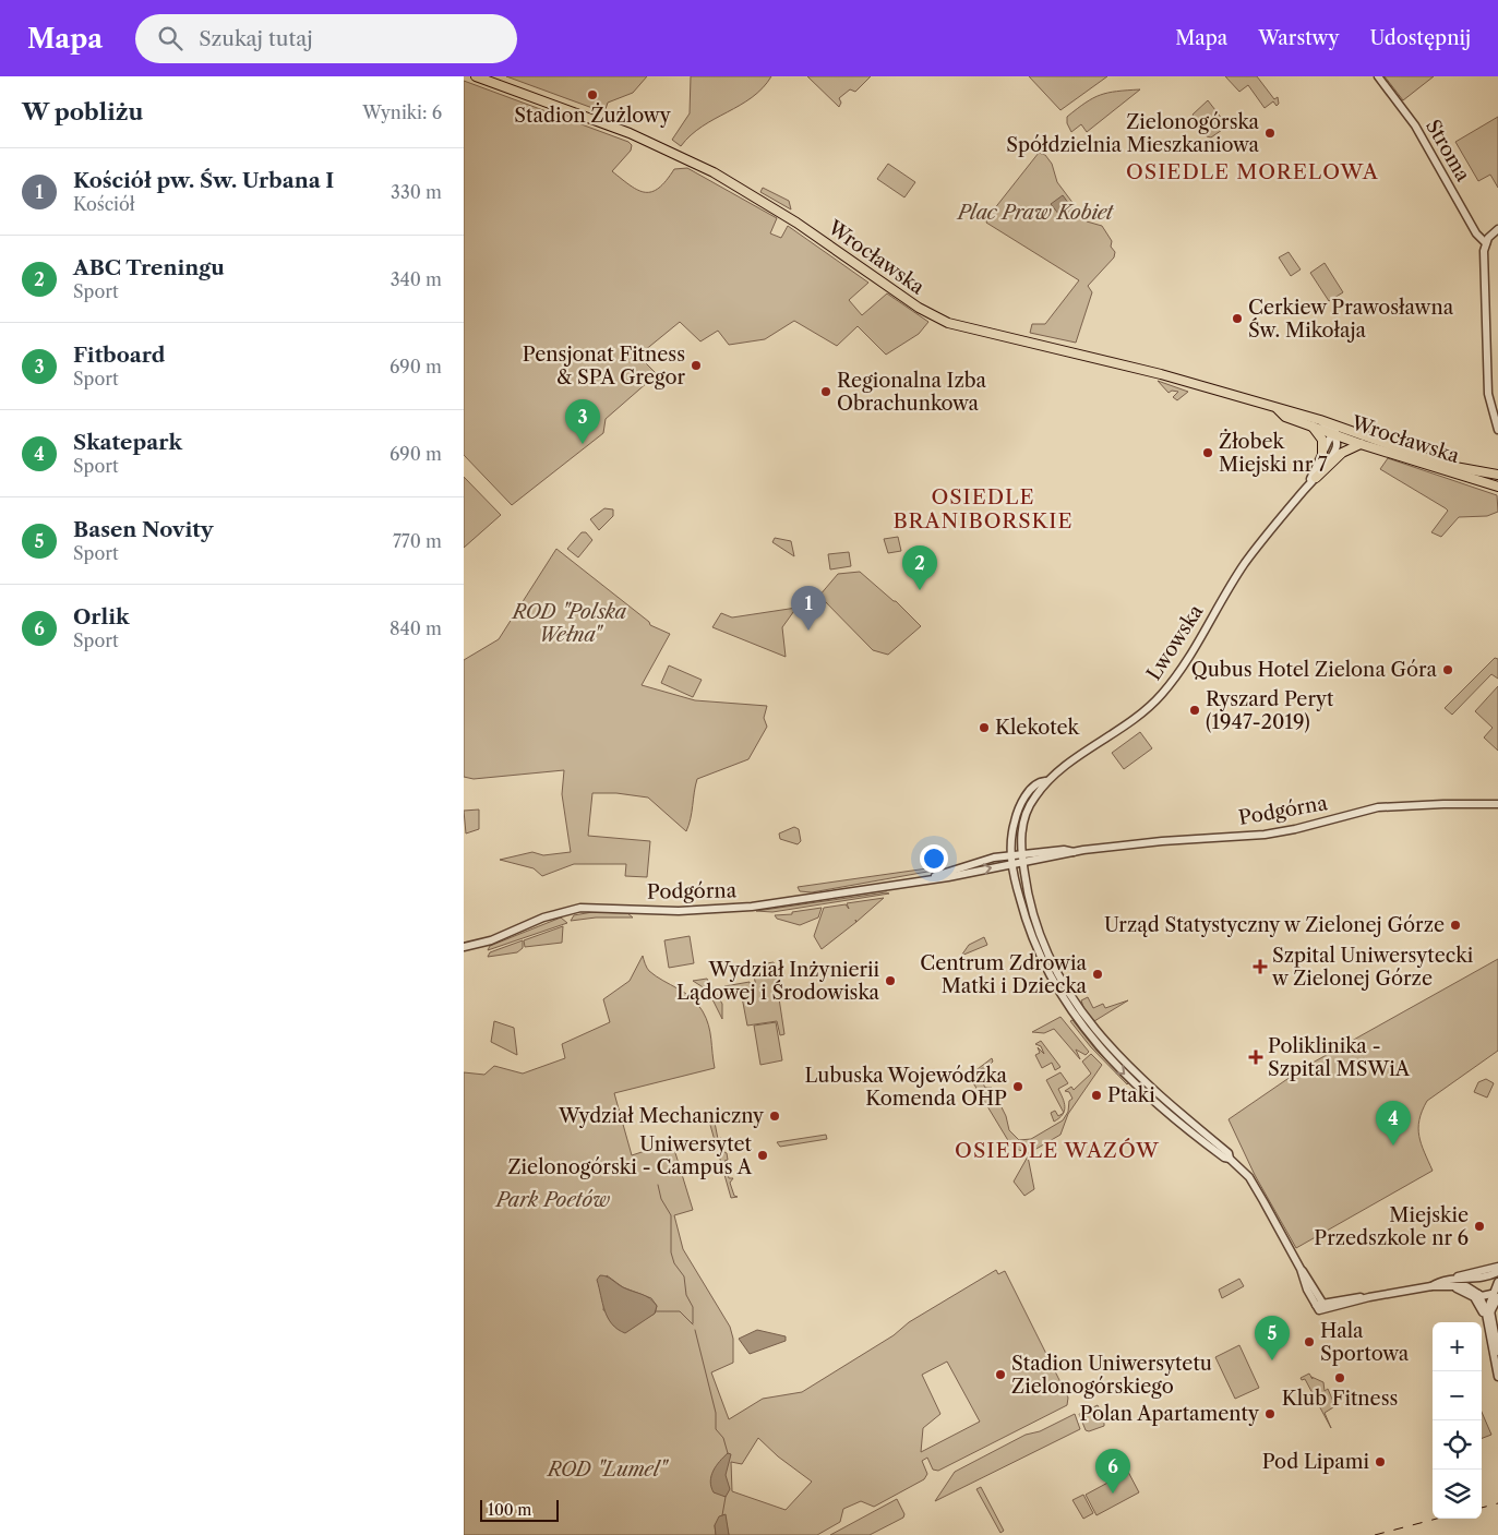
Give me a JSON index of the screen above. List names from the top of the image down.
{
  "streets": {
    "main road": ["Wrocławska"],
    "street": ["Stroma", "Lwowska", "Podgórna"]
  },
  "crossings": [
    ["Wrocławska", "Lwowska"],
    ["Lwowska", "Podgórna"]
  ],
  "districts": ["OSIEDLE MORELOWA", "OSIEDLE BRANIBORSKIE", "OSIEDLE WAZÓW"],
  "parks": [
    "Plac Praw Kobiet",
    "ROD \"Polska Wełna\"",
    "Park Poetów",
    "ROD \"Lumel\""
  ],
  "places": {
    "other": [
      "Stadion Żużlowy",
      "Zielonogórska Spółdzielnia Mieszkaniowa",
      "Cerkiew Prawosławna Św. Mikołaja",
      "Pensjonat Fitness & SPA Gregor",
      "Regionalna Izba Obrachunkowa",
      "Żłobek Miejski nr 7",
      "Qubus Hotel Zielona Góra",
      "Ryszard Peryt (1947-2019)",
      "Klekotek",
      "Urząd Statystyczny w Zielonej Górze",
      "Centrum Zdrowia Matki i Dziecka",
      "Wydział Inżynierii Lądowej i Środowiska",
      "Lubuska Wojewódzka Komenda OHP",
      "Ptaki",
      "Wydział Mechaniczny",
      "Uniwersytet Zielonogórski - Campus A",
      "Miejskie Przedszkole nr 6",
      "Hala Sportowa",
      "Stadion Uniwersytetu Zielonogórskiego",
      "Klub Fitness",
      "Polan Apartamenty",
      "Pod Lipami"
    ],
    "health": ["Szpital Uniwersytecki w Zielonej Górze", "Poliklinika - Szpital MSWiA"]
  },
  "scale_bar": "100 m",
  "page": {
    "header": "Mapa",
    "search": "Szukaj tutaj",
    "nav": ["Mapa", "Warstwy", "Udostępnij"],
    "heading": ["W pobliżu", "Wyniki: 6"],
    "list": [
      {
        "mark": "1",
        "name": "Kościół pw. Św. Urbana I",
        "note": "Kościół",
        "value": "330 m"
      },
      {
        "mark": "2",
        "name": "ABC Treningu",
        "note": "Sport",
        "value": "340 m"
      },
      {
        "mark": "3",
        "name": "Fitboard",
        "note": "Sport",
        "value": "690 m"
      },
      {
        "mark": "4",
        "name": "Skatepark",
        "note": "Sport",
        "value": "690 m"
      },
      {
        "mark": "5",
        "name": "Basen Novity",
        "note": "Sport",
        "value": "770 m"
      },
      {
        "mark": "6",
        "name": "Orlik",
        "note": "Sport",
        "value": "840 m"
      }
    ],
    "pins": [
      "3",
      "2",
      "1",
      "4",
      "5",
      "6"
    ],
    "map_buttons": ["+", "−"],
    "scale": "100 m"
  }
}
